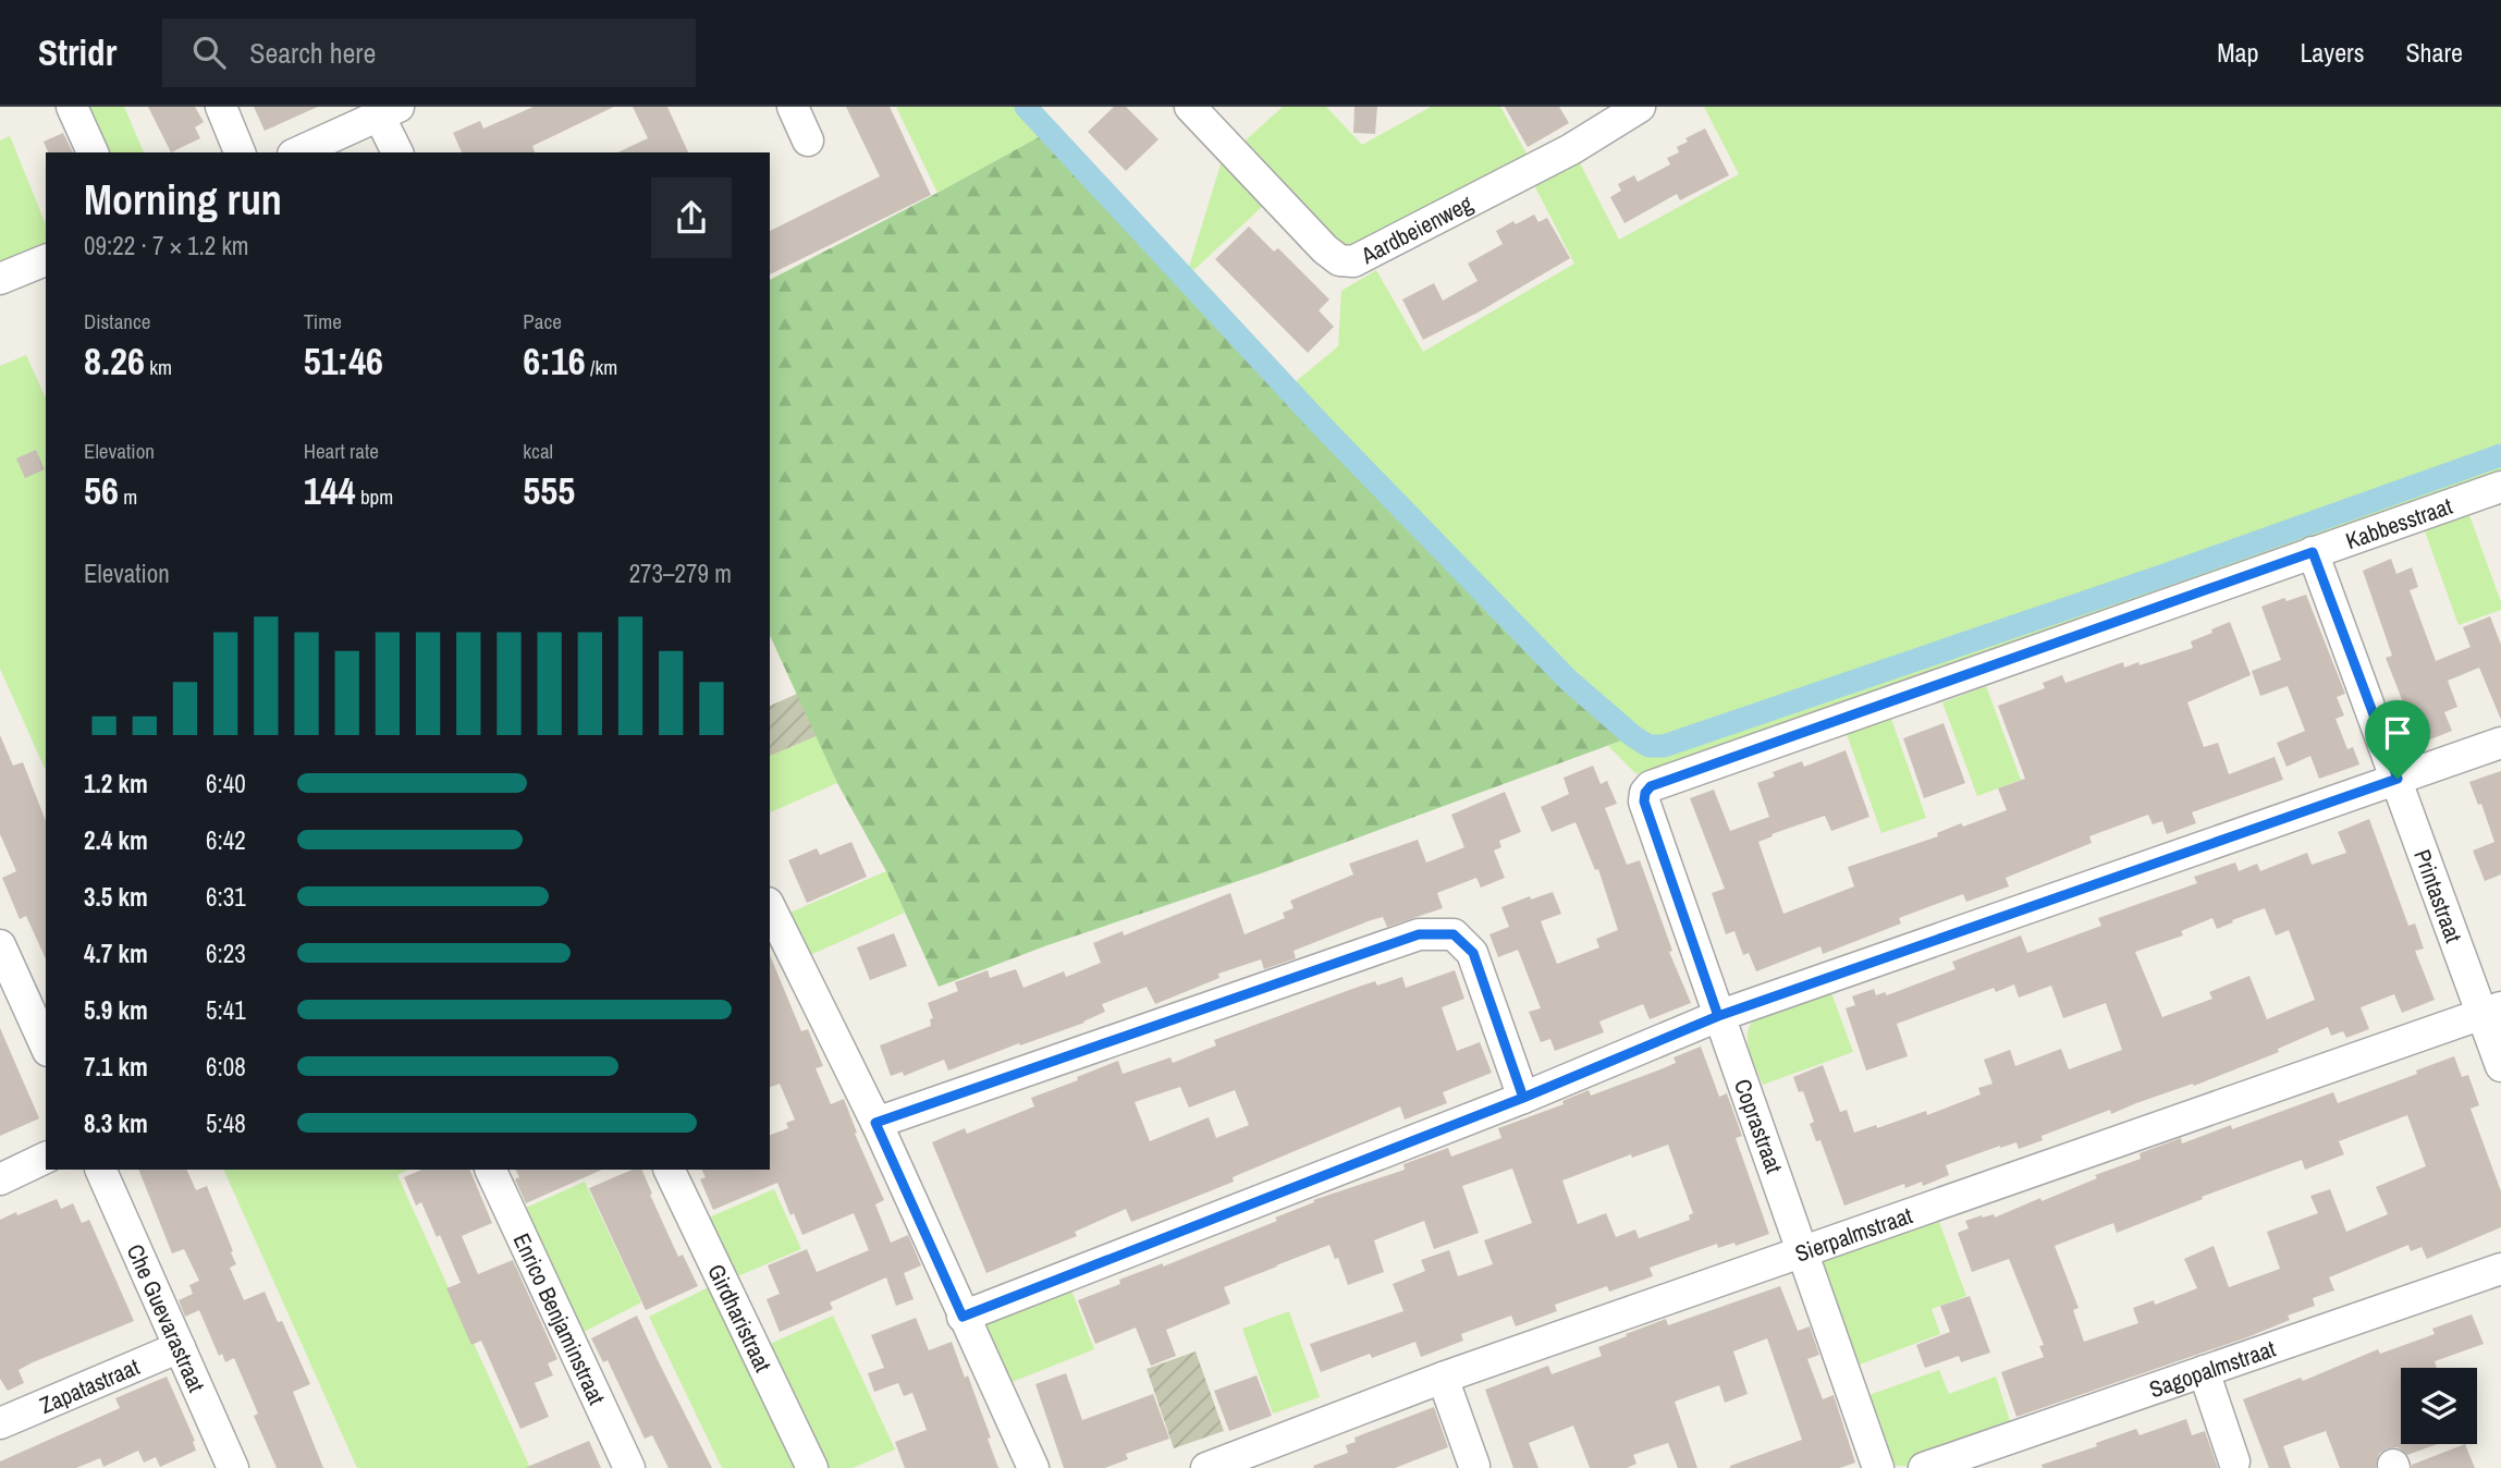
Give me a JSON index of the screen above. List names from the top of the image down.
{
  "streets": {
    "street": [
      "Aardbeienweg",
      "Kabbesstraat",
      "Printastraat",
      "Coprastraat",
      "Sierpalmstraat",
      "Che Guevarastraat",
      "Enrico Benjaminstraat",
      "Girdharistraat",
      "Sagopalmstraat",
      "Zapatastraat"
    ]
  },
  "crossings": [
    ["Kabbesstraat", "Printastraat"],
    ["Kabbesstraat", "Coprastraat"],
    ["Printastraat", "Sierpalmstraat"],
    ["Coprastraat", "Sierpalmstraat"],
    ["Che Guevarastraat", "Zapatastraat"]
  ],
  "page": {
    "header": "Stridr",
    "search": "Search here",
    "nav": ["Map", "Layers", "Share"],
    "heading": ["Morning run", "09:22 · 7 × 1.2 km"],
    "stats": [
      ["Distance", "8.26 km"],
      ["Time", "51:46"],
      ["Pace", "6:16 /km"],
      ["Elevation", "56 m"],
      ["Heart rate", "144 bpm"],
      ["kcal", "555"]
    ],
    "chart": ["Elevation", "273–279 m"],
    "list": [
      {
        "name": "1.2 km",
        "note": "6:40"
      },
      {
        "name": "2.4 km",
        "note": "6:42"
      },
      {
        "name": "3.5 km",
        "note": "6:31"
      },
      {
        "name": "4.7 km",
        "note": "6:23"
      },
      {
        "name": "5.9 km",
        "note": "5:41"
      },
      {
        "name": "7.1 km",
        "note": "6:08"
      },
      {
        "name": "8.3 km",
        "note": "5:48"
      }
    ]
  }
}
